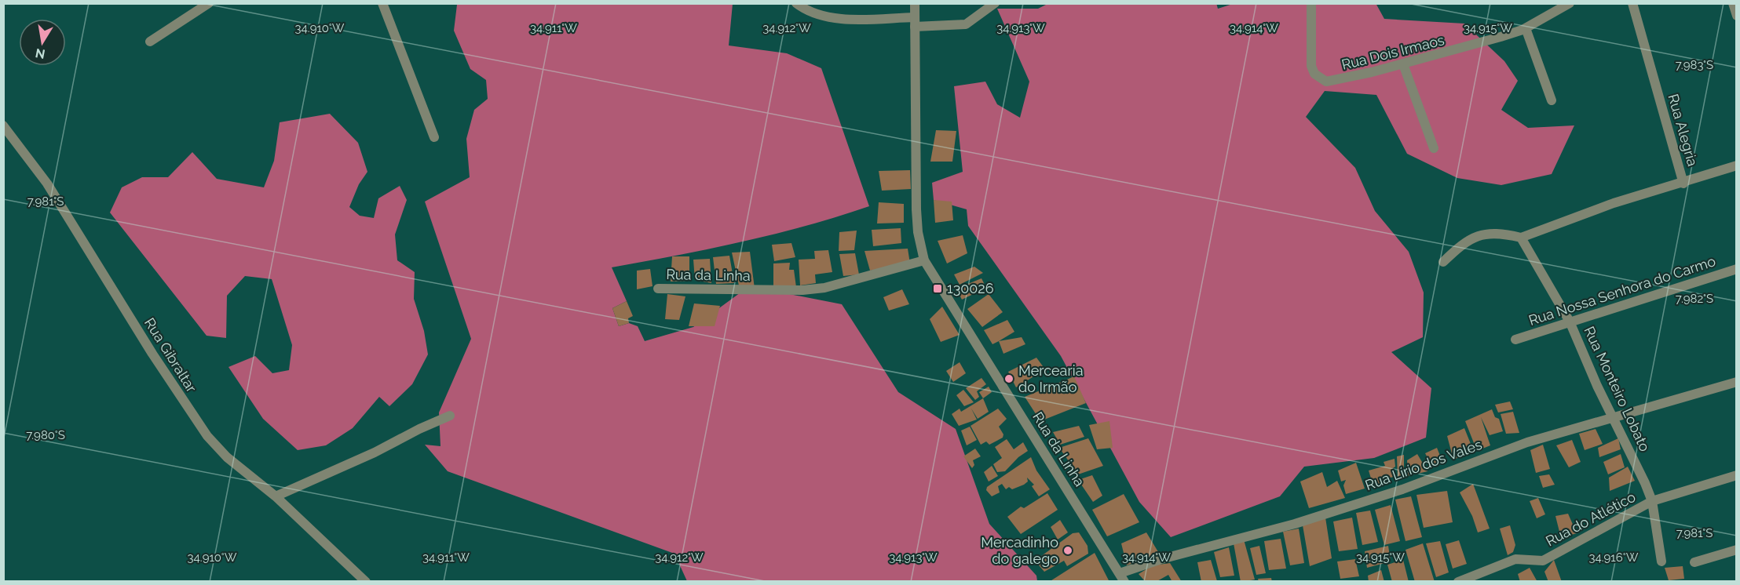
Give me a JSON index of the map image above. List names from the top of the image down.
{
  "streets": {
    "street": [
      "Rua Dois Irmaos",
      "Rua Alegria",
      "Rua da Linha",
      "Rua Nossa Senhora do Carmo",
      "Rua Gibraltar",
      "Rua Monteiro Lobato",
      "Rua Lírio dos Vales",
      "Rua do Atlético"
    ]
  },
  "crossings": [
    ["Rua da Linha", "Rua Lírio dos Vales"],
    ["Rua Nossa Senhora do Carmo", "Rua Monteiro Lobato"],
    ["Rua Monteiro Lobato", "Rua Lírio dos Vales"],
    ["Rua Monteiro Lobato", "Rua do Atlético"]
  ],
  "places": {
    "transit": ["130026"],
    "other": ["Mercearia do Irmão", "Mercadinho do galego"]
  },
  "north": "bottom",
  "coordinates": [
    "34.910°W",
    "34.911°W",
    "34.912°W",
    "34.913°W",
    "34.914°W",
    "34.915°W",
    "7.983°S",
    "7.981°S",
    "7.982°S",
    "7.980°S",
    "34.916°W"
  ]
}
